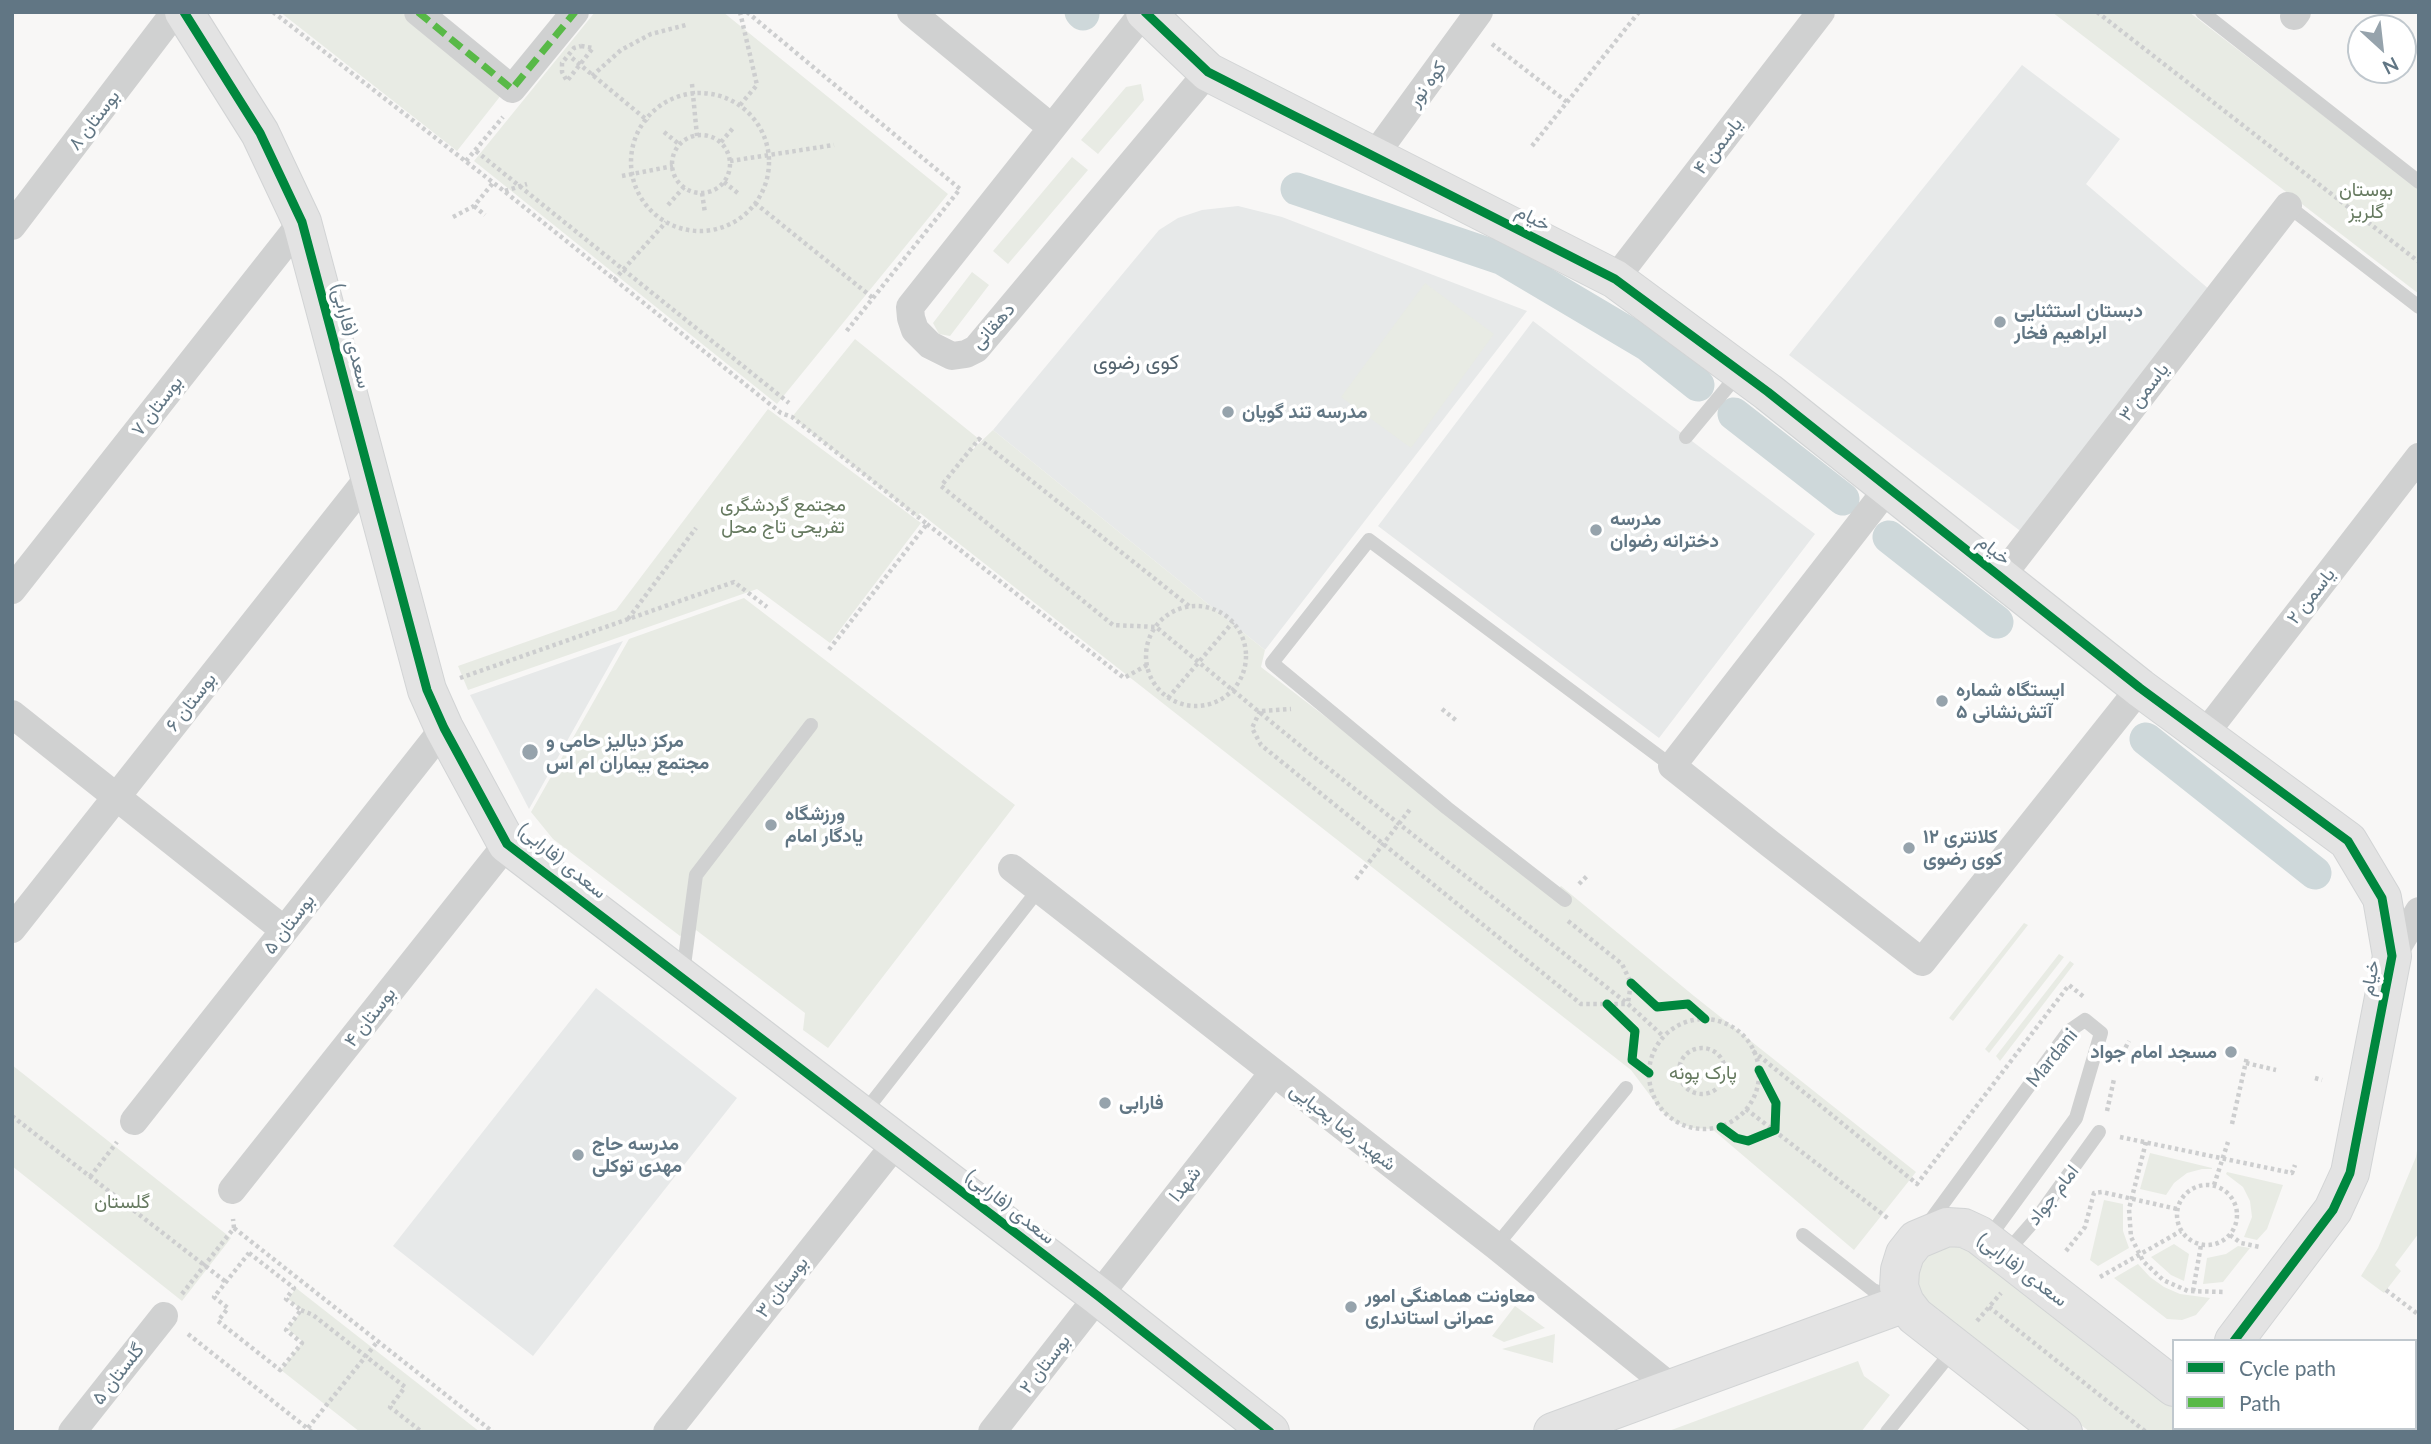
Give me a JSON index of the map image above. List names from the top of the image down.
{
  "streets": {
    "street": [
      "کوه نور",
      "بوستان ۸",
      "یاسمن ۴",
      "خیام",
      "دهقانی",
      "سعدی (فارابی)",
      "یاسمن ۳",
      "بوستان ۷",
      "یاسمن ۲",
      "بوستان ۶",
      "بوستان ۵",
      "بوستان ۴",
      "شهید رضا یحیایی",
      "شهدا",
      "بوستان ۳",
      "بوستان ۲",
      "گلستان ۵"
    ],
    "lane": ["Mardani", "امام جواد"]
  },
  "crossings": [
    ["کوه نور", "خیام"],
    ["یاسمن ۴", "خیام"],
    ["خیام", "دهقانی"],
    ["خیام", "یاسمن ۳"],
    ["خیام", "یاسمن ۲"],
    ["سعدی (فارابی)", "بوستان ۷"],
    ["سعدی (فارابی)", "بوستان ۶"],
    ["سعدی (فارابی)", "بوستان ۵"],
    ["سعدی (فارابی)", "بوستان ۴"],
    ["سعدی (فارابی)", "Mardani"],
    ["سعدی (فارابی)", "شهدا"],
    ["سعدی (فارابی)", "امام جواد"],
    ["سعدی (فارابی)", "بوستان ۳"],
    ["سعدی (فارابی)", "بوستان ۲"],
    ["Mardani", "امام جواد"],
    ["شهید رضا یحیایی", "شهدا"],
    ["شهدا", "بوستان ۲"]
  ],
  "districts": ["کوی رضوی"],
  "parks": [
    "بوستان گلریز",
    "مجتمع گردشگری تفریحی تاج محل",
    "پارک پونه",
    "گلستان"
  ],
  "places": [
    "دبستان استثنایی ابراهیم فخار",
    "مدرسه تند گویان",
    "مدرسه دخترانه رضوان",
    "ایستگاه شماره ۵ آتش‌نشانی",
    "مرکز دیالیز حامی و مجتمع بیماران ام اس",
    "ورزشگاه یادگار امام",
    "کلانتری ۱۲ کوی رضوی",
    "مسجد امام جواد",
    "فارابی",
    "مدرسه حاج مهدی توکلی",
    "معاونت هماهنگی امور عمرانی استانداری"
  ],
  "legend": ["Cycle path", "Path"],
  "north": "bottom right"
}
